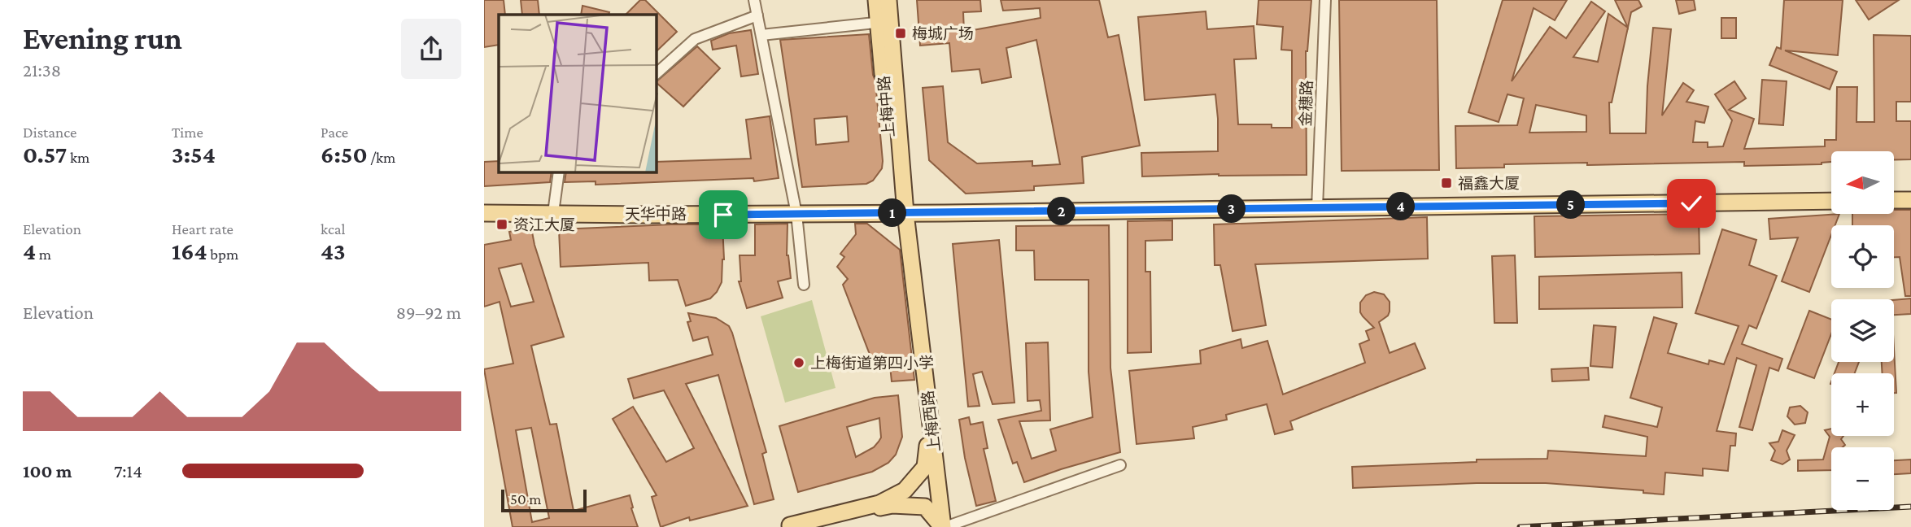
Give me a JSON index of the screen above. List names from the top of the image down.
{
  "streets": {
    "main road": ["上梅中路", "天华中路", "上梅西路"],
    "street": ["金穗路"]
  },
  "crossings": [
    ["金穗路", "天华中路"],
    ["上梅中路", "天华中路"],
    ["上梅中路", "上梅西路"],
    ["天华中路", "上梅西路"]
  ],
  "places": {
    "transit": ["梅城广场", "福鑫大厦", "资江大厦"],
    "other": ["上梅街道第四小学"]
  },
  "scale_bar": "50 m",
  "north": "left",
  "page": {
    "heading": ["Evening run", "21:38"],
    "stats": [
      ["Distance", "0.57 km"],
      ["Time", "3:54"],
      ["Pace", "6:50 /km"],
      ["Elevation", "4 m"],
      ["Heart rate", "164 bpm"],
      ["kcal", "43"]
    ],
    "map_buttons": ["+", "−"],
    "pins": [
      "5",
      "4",
      "3",
      "2",
      "1"
    ],
    "chart": ["Elevation", "89–92 m"],
    "list": [
      {
        "name": "100 m",
        "note": "7:14"
      }
    ],
    "scale": "50 m"
  }
}
